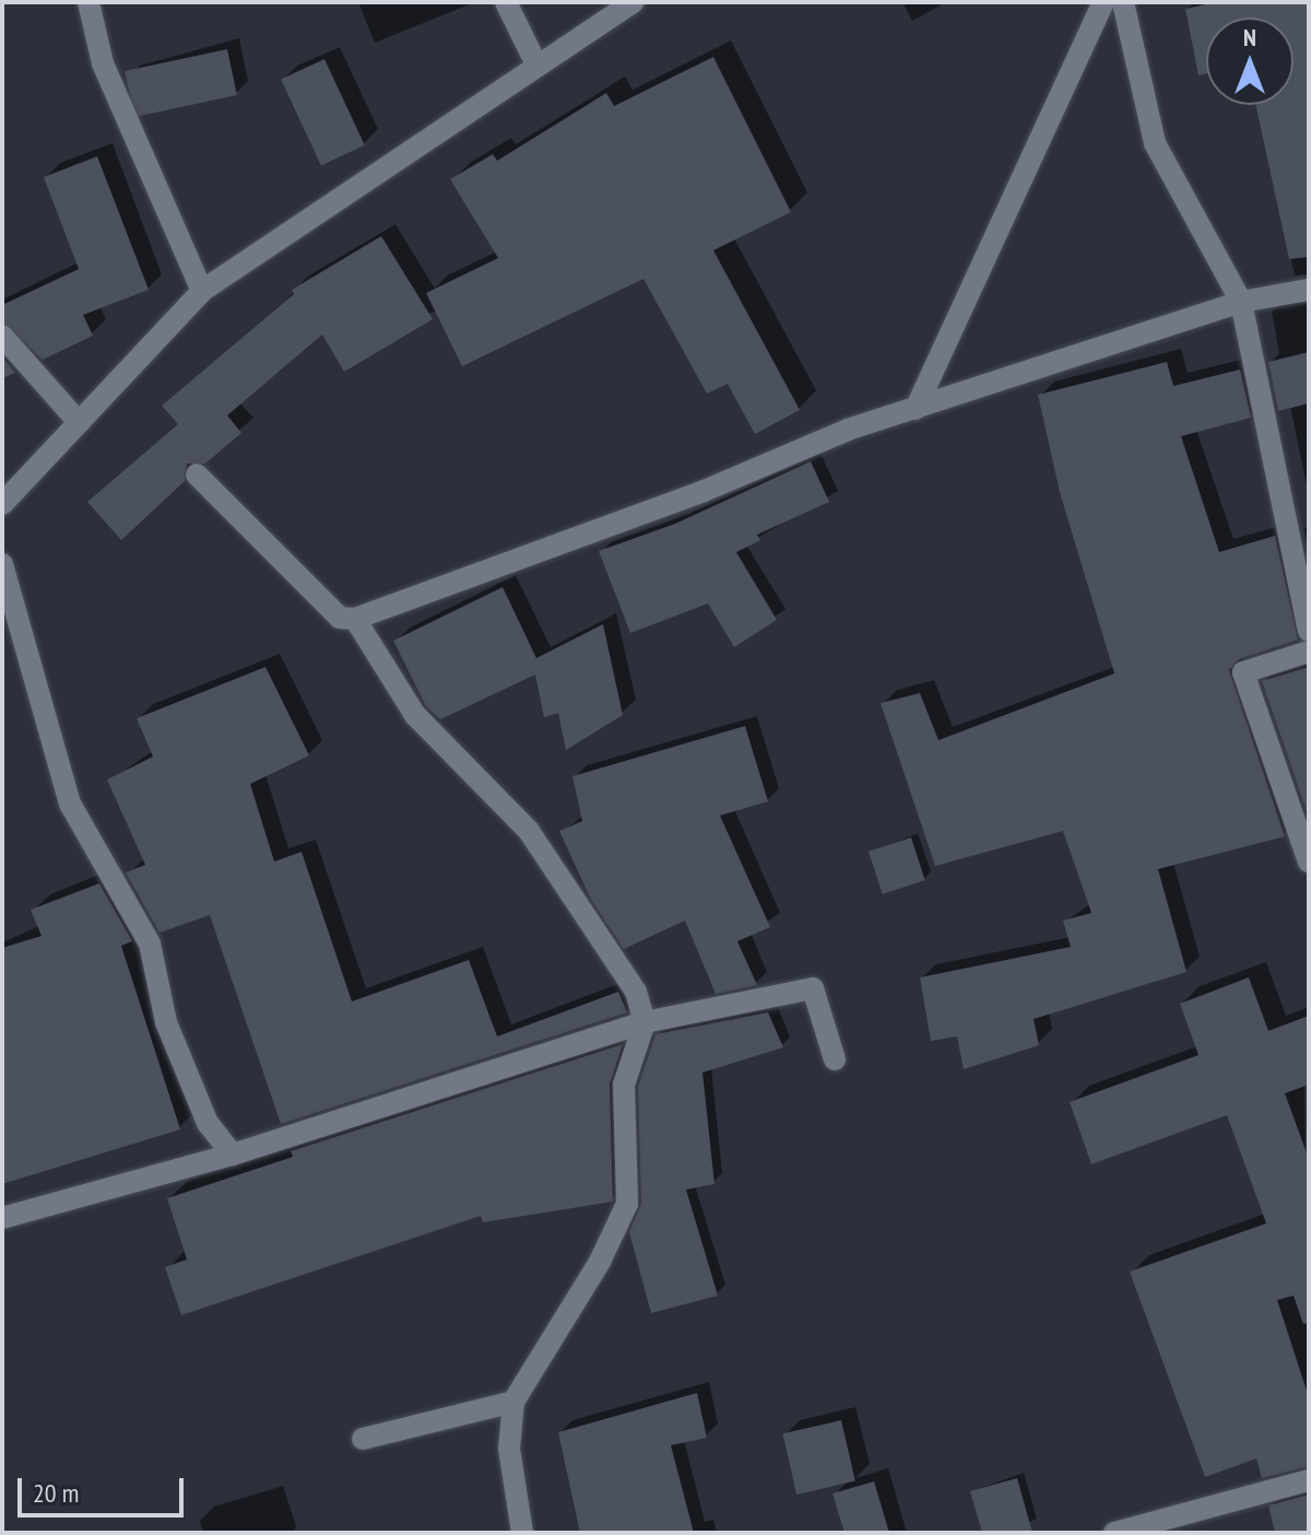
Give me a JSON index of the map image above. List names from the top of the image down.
{
  "scale_bar": "20 m",
  "north": "top"
}
